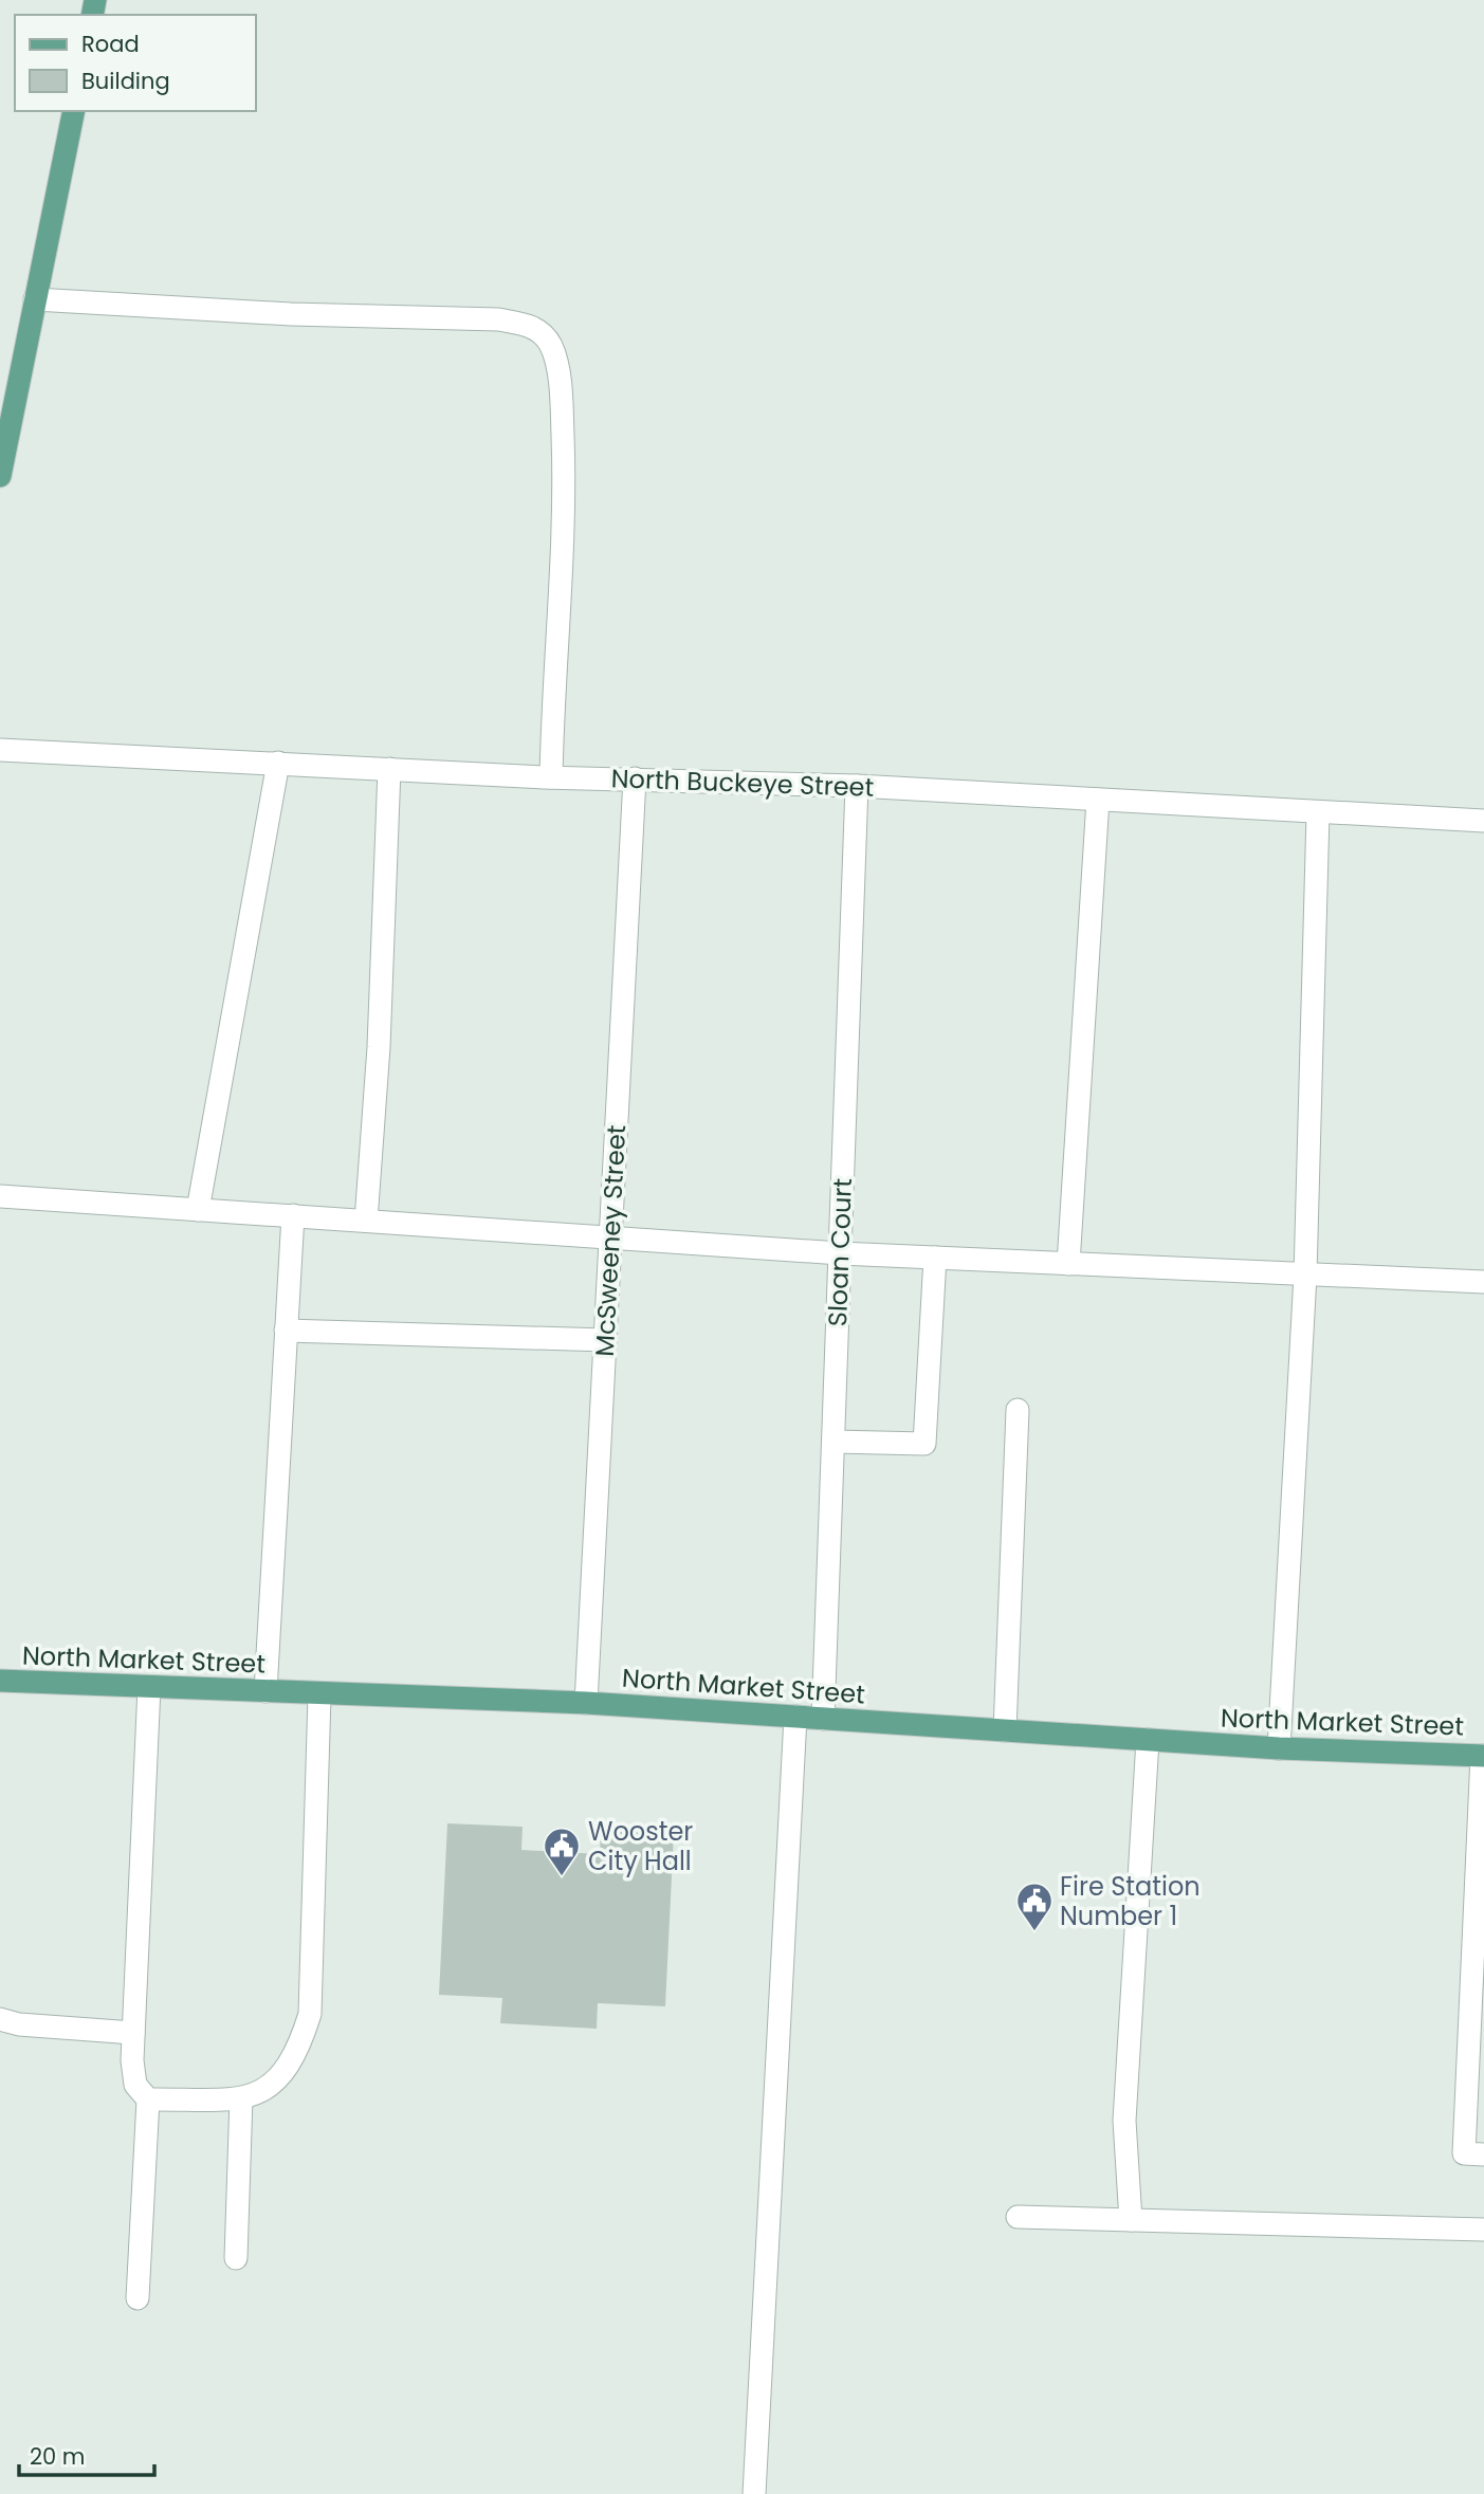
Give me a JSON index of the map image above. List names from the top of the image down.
{
  "streets": {
    "main road": ["North Market Street"],
    "street": ["North Buckeye Street", "McSweeney Street", "Sloan Court"]
  },
  "crossings": [
    ["North Buckeye Street", "McSweeney Street"],
    ["North Buckeye Street", "Sloan Court"],
    ["McSweeney Street", "North Market Street"],
    ["Sloan Court", "North Market Street"]
  ],
  "places": {
    "public building": ["Wooster City Hall", "Fire Station Number 1"]
  },
  "legend": ["Road", "Building"],
  "scale_bar": "20 m"
}
